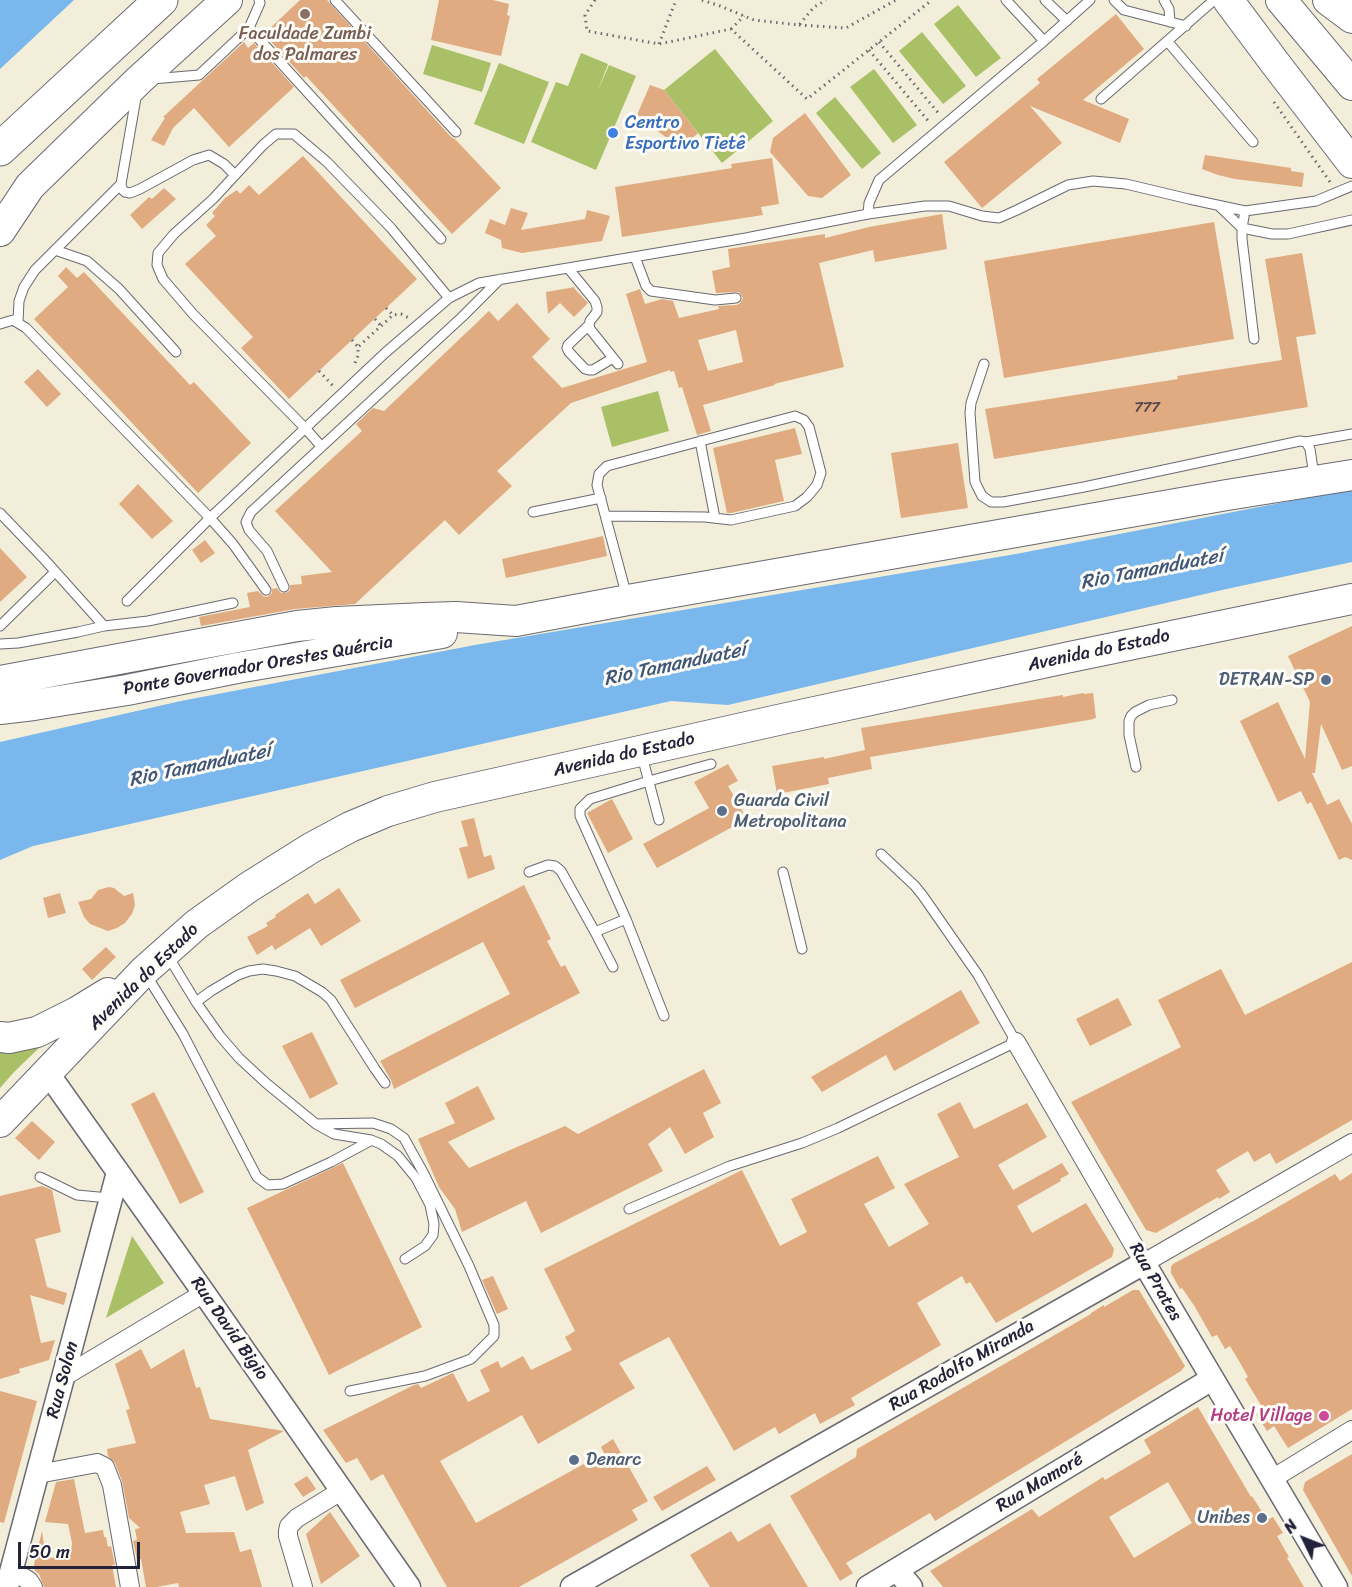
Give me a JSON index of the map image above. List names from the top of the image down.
{
  "streets": {
    "highway": ["Avenida do Estado", "Ponte Governador Orestes Quércia"],
    "street": [
      "Rua Prates",
      "Rua David Bigio",
      "Rua Rodolfo Miranda",
      "Rua Solon",
      "Rua Mamoré"
    ]
  },
  "crossings": [
    ["Avenida do Estado", "Rua David Bigio"],
    ["Rua Prates", "Rua Rodolfo Miranda"],
    ["Rua Prates", "Rua Mamoré"],
    ["Rua David Bigio", "Rua Solon"]
  ],
  "water": ["Rio Tamanduateí"],
  "places": [
    "Faculdade Zumbi dos Palmares",
    "Centro Esportivo Tietê",
    "DETRAN-SP",
    "Guarda Civil Metropolitana",
    "Hotel Village",
    "Denarc",
    "Unibes"
  ],
  "house_numbers": ["777"],
  "scale_bar": "50 m",
  "north": "top left"
}
